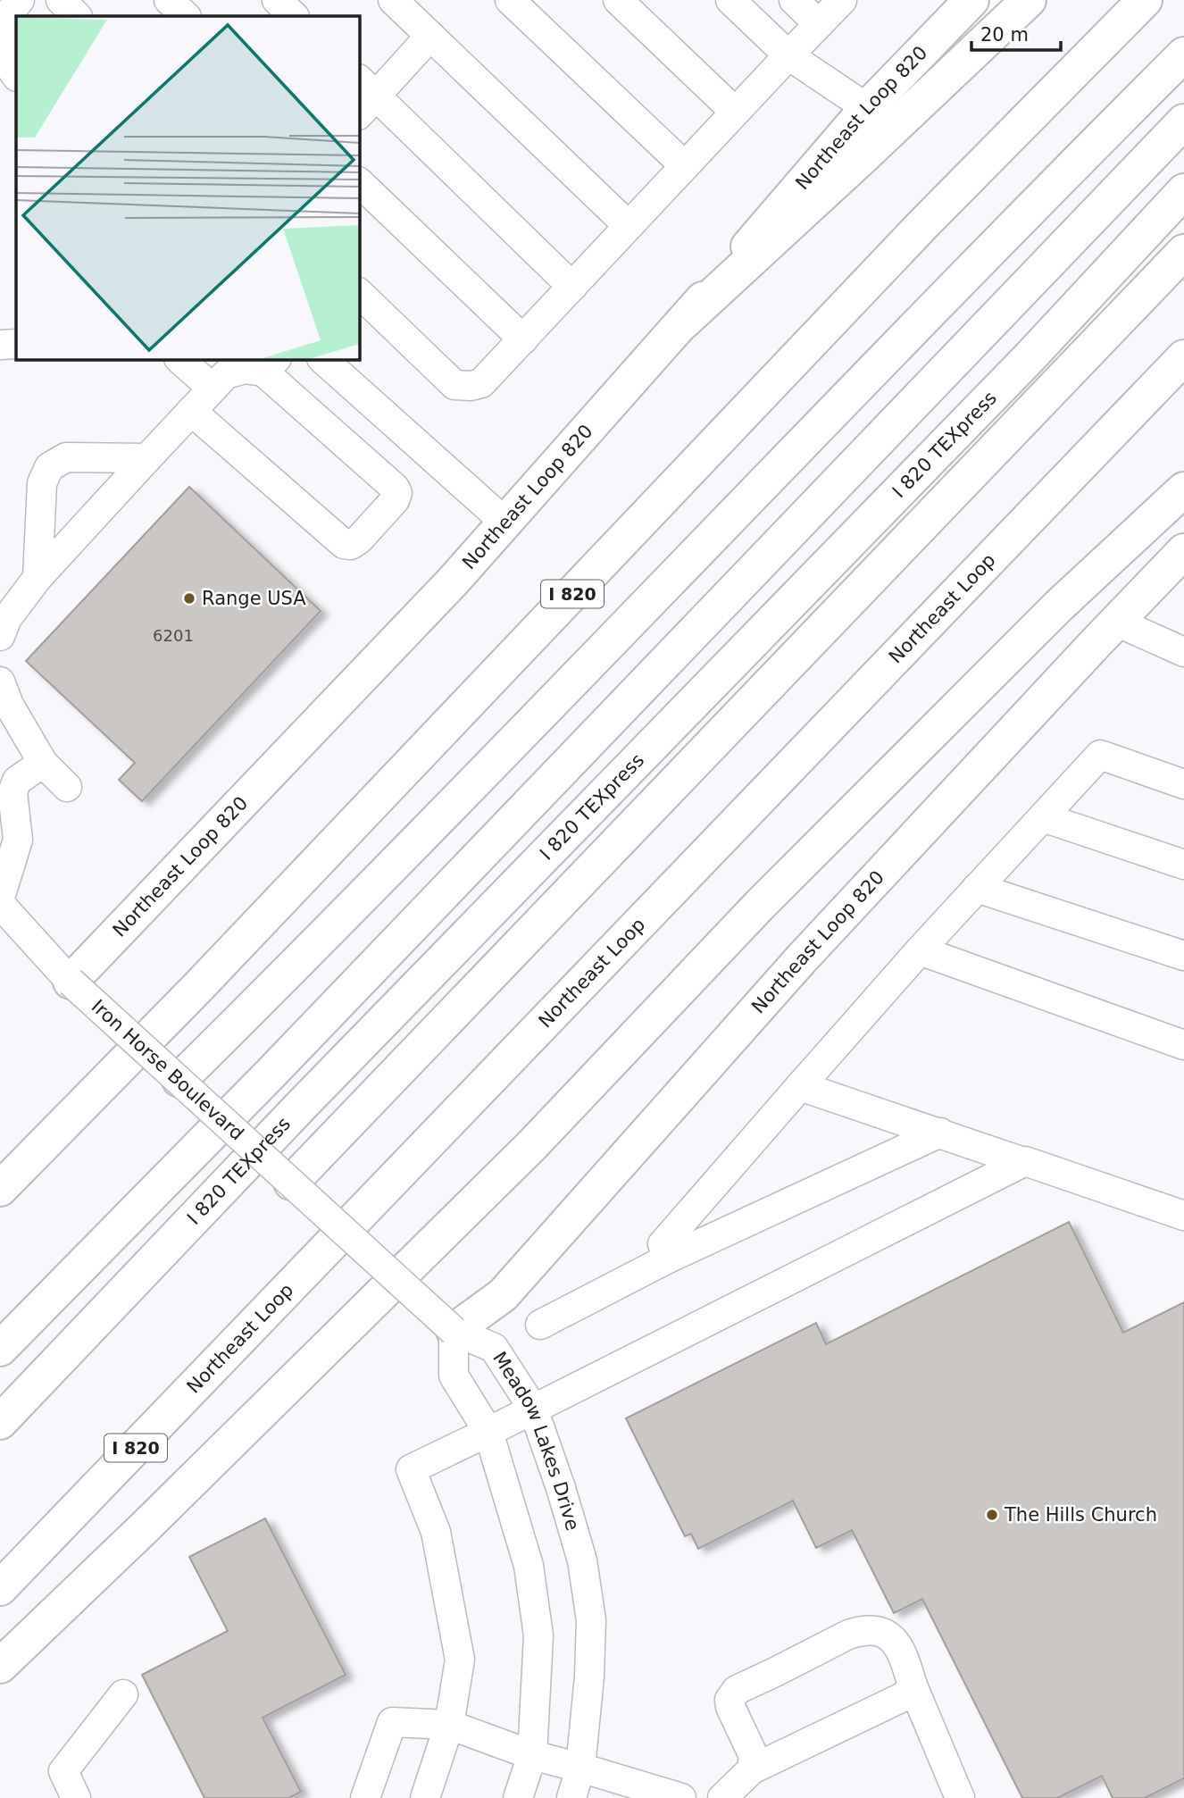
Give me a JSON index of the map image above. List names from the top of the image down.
{
  "streets": {
    "main road": [
      "Northeast Loop 820",
      "I 820 TEXpress",
      "I 820",
      "Northeast Loop"
    ],
    "street": ["Iron Horse Boulevard", "Meadow Lakes Drive"]
  },
  "crossings": [
    ["Northeast Loop 820", "Iron Horse Boulevard"],
    ["Northeast Loop 820", "Meadow Lakes Drive"],
    ["Iron Horse Boulevard", "Meadow Lakes Drive"]
  ],
  "places": ["Range USA", "The Hills Church"],
  "house_numbers": ["6201"],
  "scale_bar": "20 m"
}
